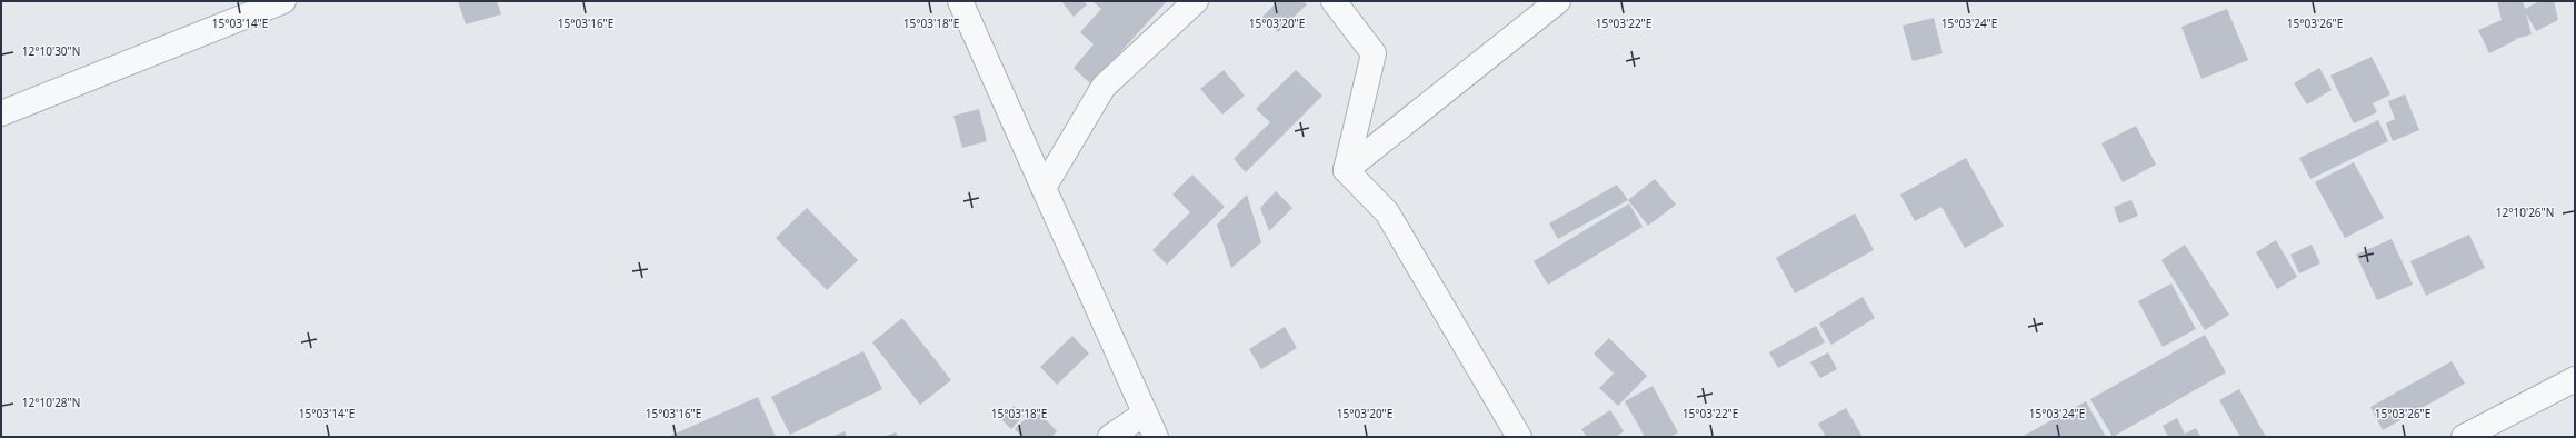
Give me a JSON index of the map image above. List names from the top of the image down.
{
  "coordinates": [
    "15°03'14\"E",
    "15°03'16\"E",
    "15°03'18\"E",
    "15°03'20\"E",
    "15°03'22\"E",
    "15°03'24\"E",
    "15°03'26\"E",
    "12°10'30\"N",
    "12°10'26\"N",
    "12°10'28\"N"
  ]
}
